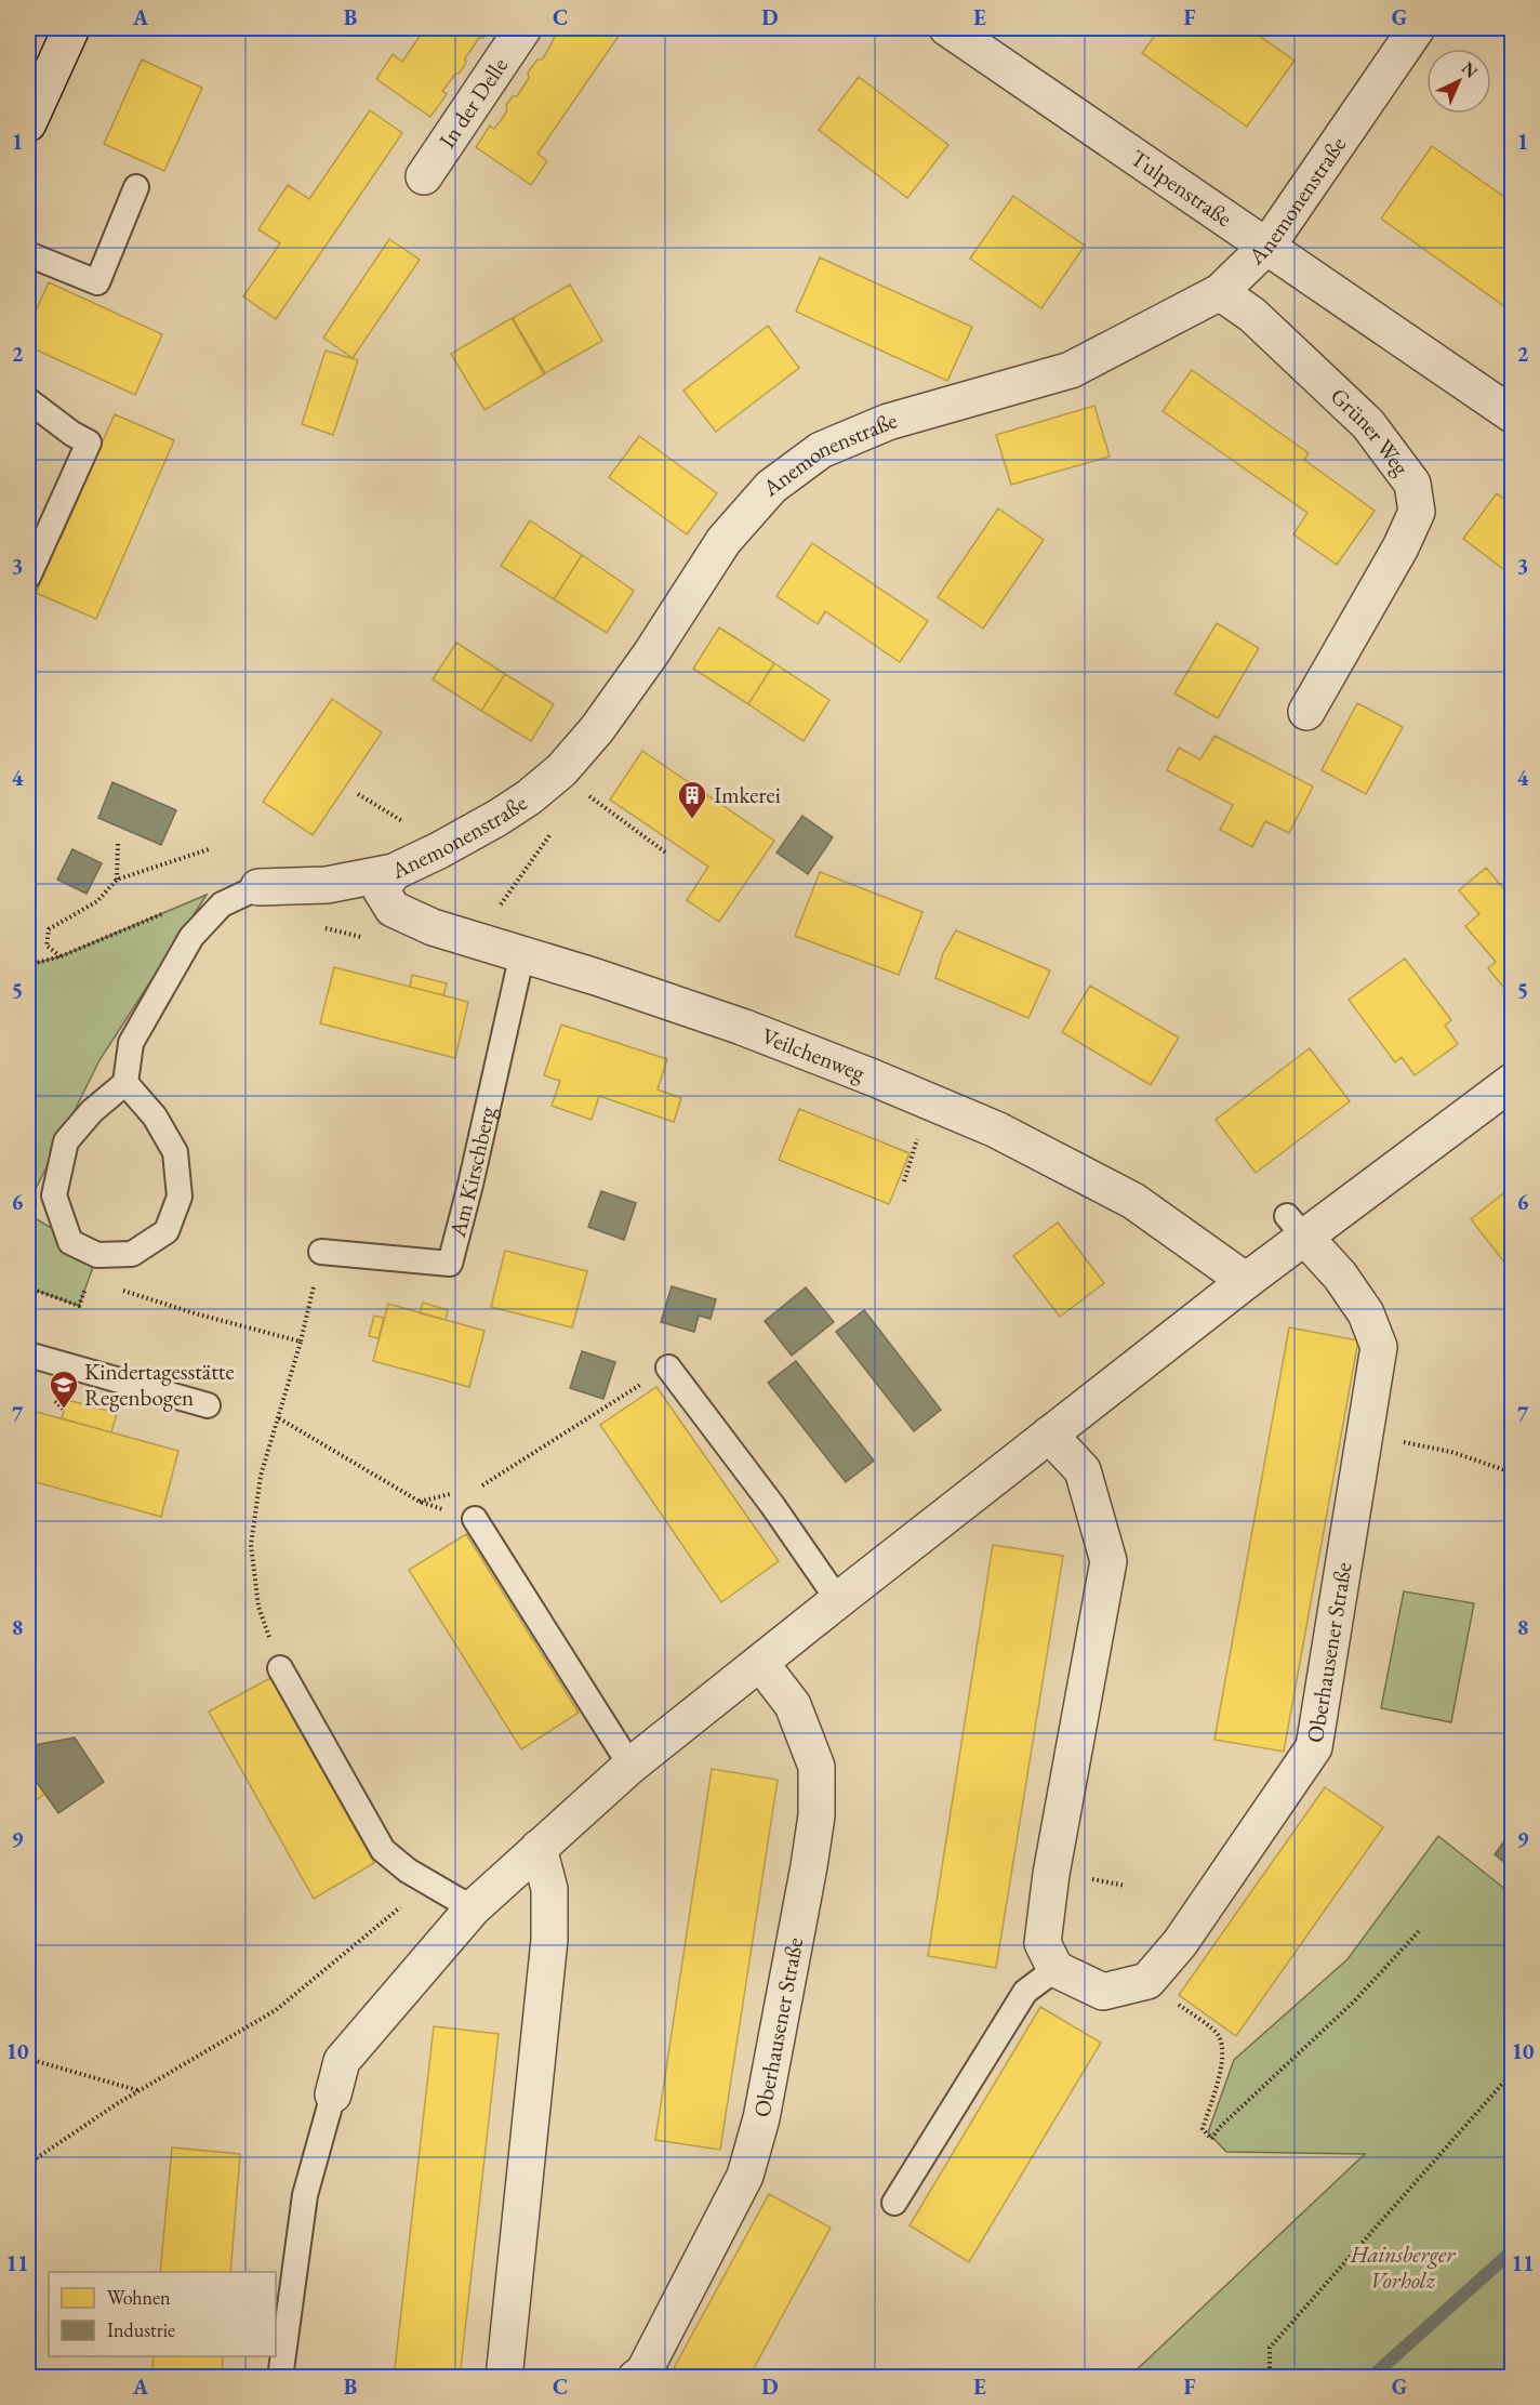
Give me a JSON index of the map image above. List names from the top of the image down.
{
  "streets": {
    "street": [
      "In der Delle",
      "Tulpenstraße",
      "Anemonenstraße",
      "Grüner Weg",
      "Veilchenweg",
      "Oberhausener Straße"
    ],
    "lane": ["Am Kirschberg"]
  },
  "crossings": [
    ["Tulpenstraße", "Anemonenstraße"],
    ["Anemonenstraße", "Grüner Weg"],
    ["Anemonenstraße", "Veilchenweg"],
    ["Veilchenweg", "Am Kirschberg"]
  ],
  "parks": ["Hainsberger Vorholz"],
  "places": {
    "building": ["Imkerei"],
    "school or university": ["Kindertagesstätte Regenbogen"]
  },
  "legend": ["Wohnen", "Industrie"],
  "north": "top right",
  "grid": {
    "columns": [
      "A",
      "B",
      "C",
      "D",
      "E",
      "F",
      "G"
    ],
    "rows": [
      "1",
      "2",
      "3",
      "4",
      "5",
      "6",
      "7",
      "8",
      "9",
      "10",
      "11"
    ]
  }
}
